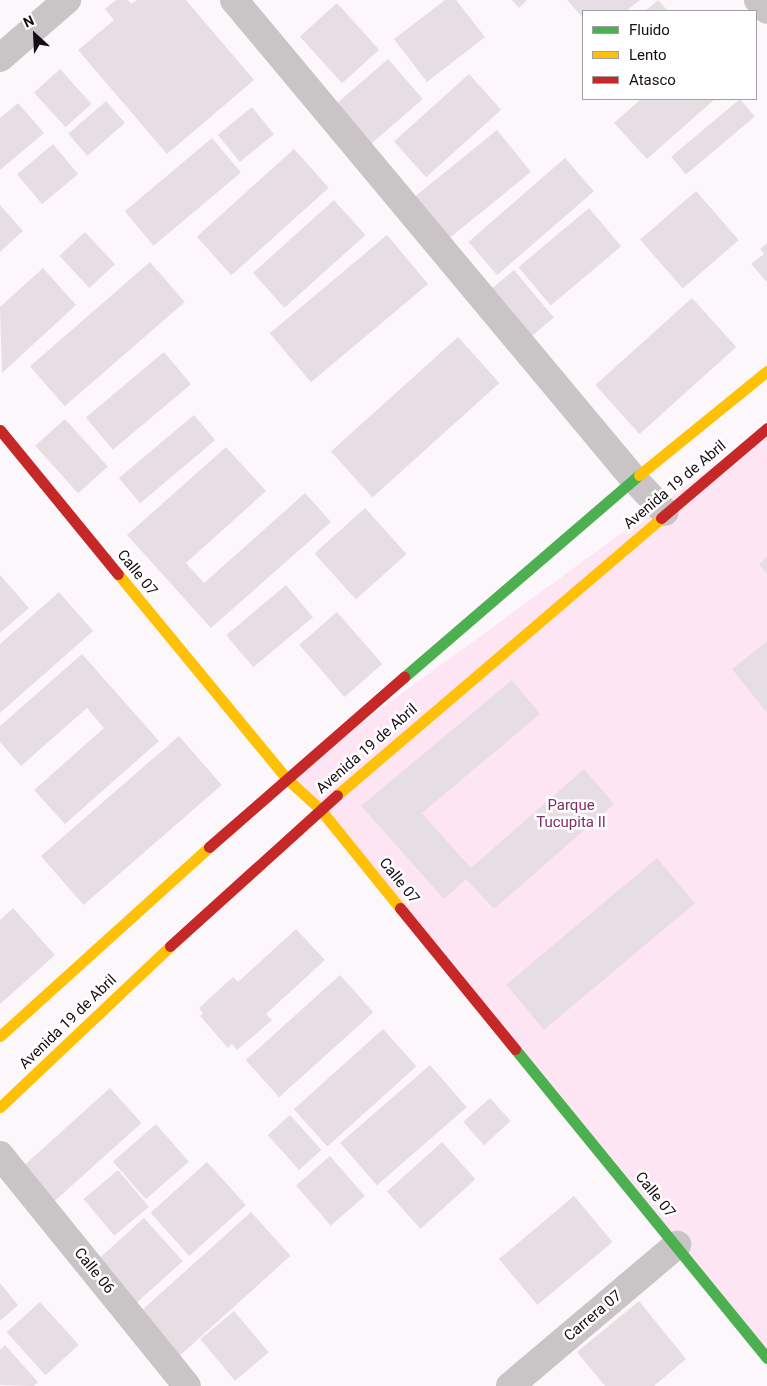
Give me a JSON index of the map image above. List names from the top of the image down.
{
  "streets": {
    "street": [
      "Avenida 19 de Abril",
      "Calle 07",
      "Calle 06",
      "Carrera 07"
    ]
  },
  "crossings": [
    ["Avenida 19 de Abril", "Calle 07"],
    ["Calle 07", "Carrera 07"]
  ],
  "parks": ["Parque Tucupita II"],
  "legend": ["Fluido", "Lento", "Atasco"],
  "north": "top left"
}
